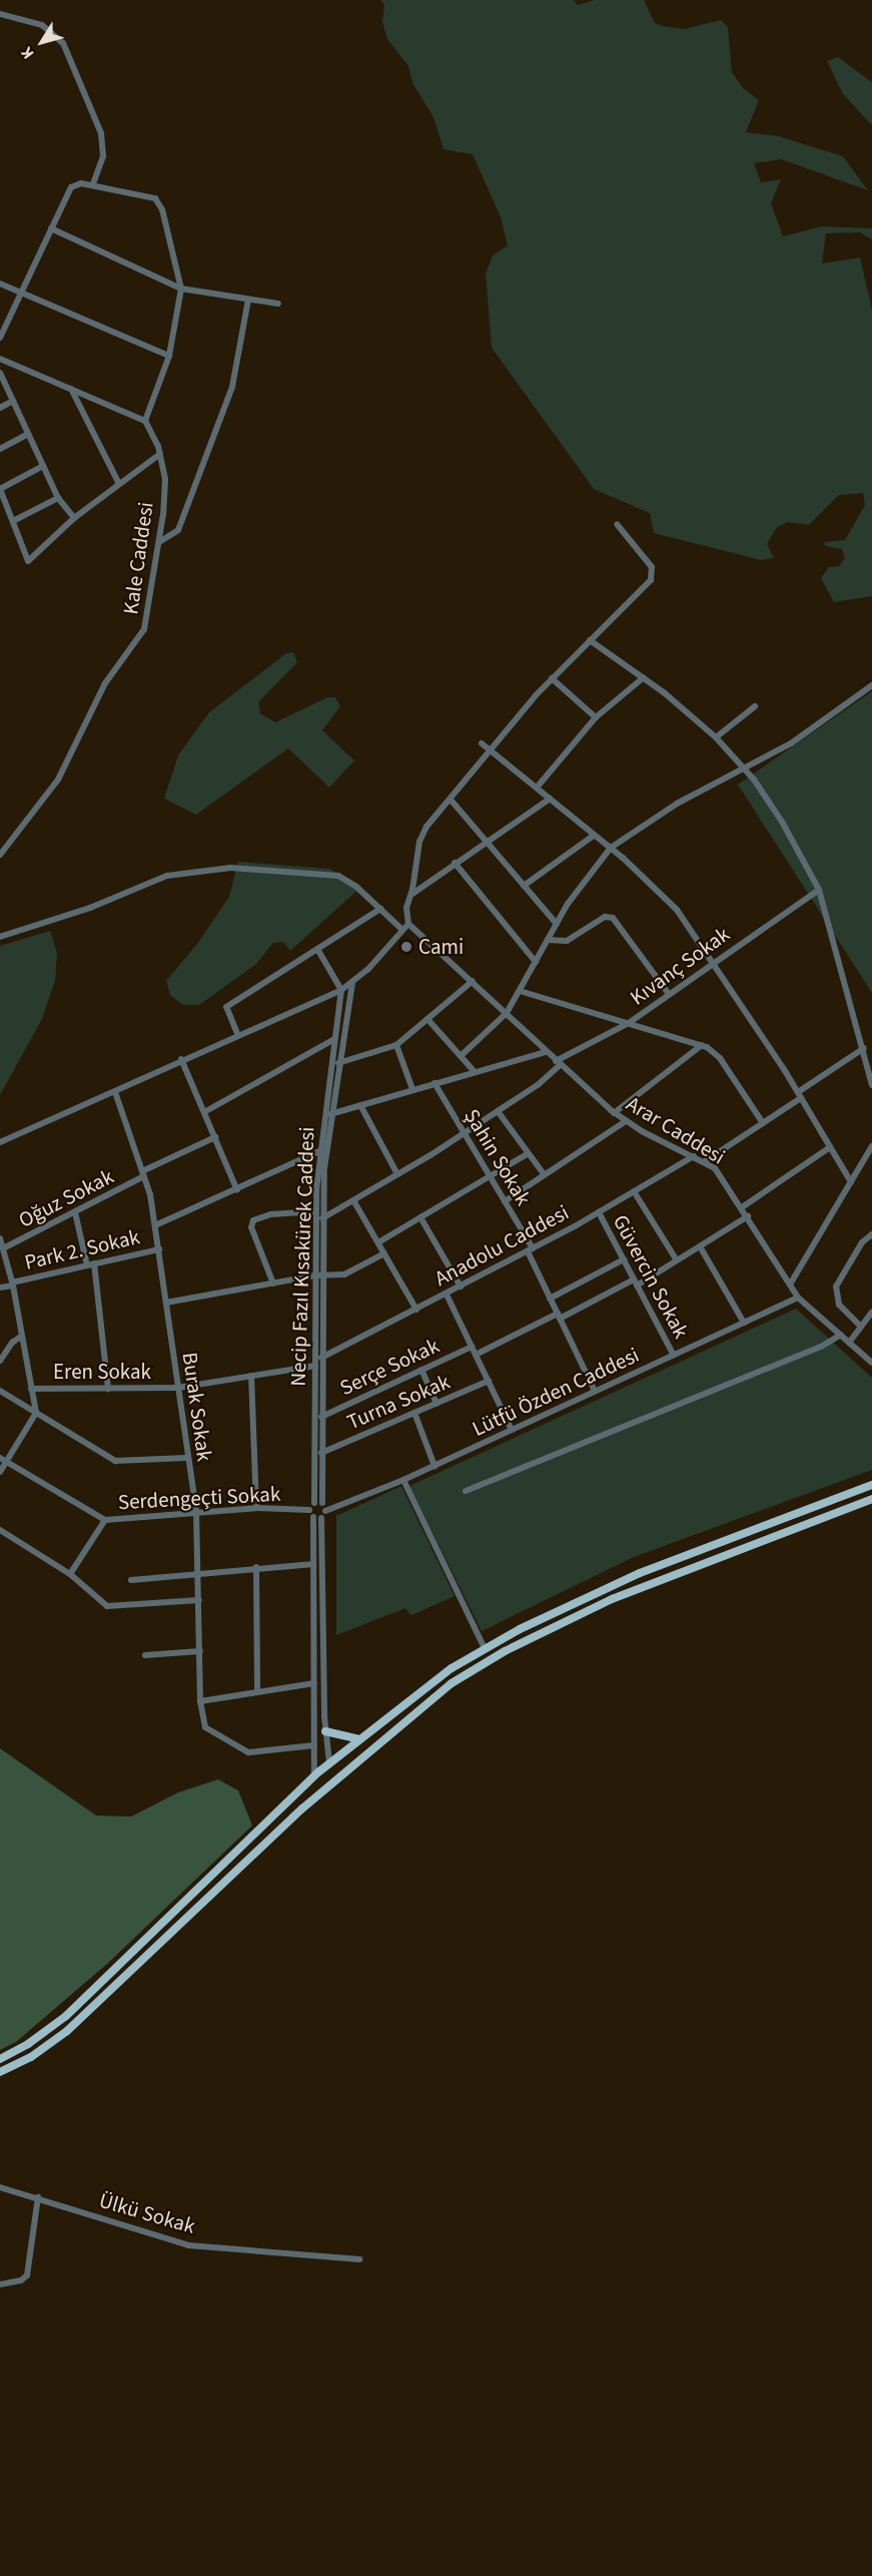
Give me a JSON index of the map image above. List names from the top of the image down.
{
  "streets": {
    "street": [
      "Kale Caddesi",
      "Kıvanç Sokak",
      "Arar Caddesi",
      "Şahin Sokak",
      "Oğuz Sokak",
      "Anadolu Caddesi",
      "Park 2. Sokak",
      "Necip Fazıl Kısakürek Caddesi",
      "Güvercin Sokak",
      "Serçe Sokak",
      "Eren Sokak",
      "Lütfü Özden Caddesi",
      "Turna Sokak",
      "Burak Sokak",
      "Serdengeçti Sokak",
      "Ülkü Sokak"
    ]
  },
  "crossings": [
    ["Kıvanç Sokak", "Arar Caddesi"],
    ["Kıvanç Sokak", "Şahin Sokak"],
    ["Kıvanç Sokak", "Necip Fazıl Kısakürek Caddesi"],
    ["Arar Caddesi", "Anadolu Caddesi"],
    ["Arar Caddesi", "Lütfü Özden Caddesi"],
    ["Şahin Sokak", "Anadolu Caddesi"],
    ["Şahin Sokak", "Lütfü Özden Caddesi"],
    ["Oğuz Sokak", "Burak Sokak"],
    ["Anadolu Caddesi", "Necip Fazıl Kısakürek Caddesi"],
    ["Anadolu Caddesi", "Güvercin Sokak"],
    ["Park 2. Sokak", "Burak Sokak"],
    ["Necip Fazıl Kısakürek Caddesi", "Serçe Sokak"],
    ["Necip Fazıl Kısakürek Caddesi", "Eren Sokak"],
    ["Necip Fazıl Kısakürek Caddesi", "Lütfü Özden Caddesi"],
    ["Necip Fazıl Kısakürek Caddesi", "Turna Sokak"],
    ["Necip Fazıl Kısakürek Caddesi", "Serdengeçti Sokak"],
    ["Güvercin Sokak", "Lütfü Özden Caddesi"],
    ["Eren Sokak", "Burak Sokak"],
    ["Lütfü Özden Caddesi", "Serdengeçti Sokak"],
    ["Burak Sokak", "Serdengeçti Sokak"]
  ],
  "places": ["Cami"],
  "north": "bottom left"
}
